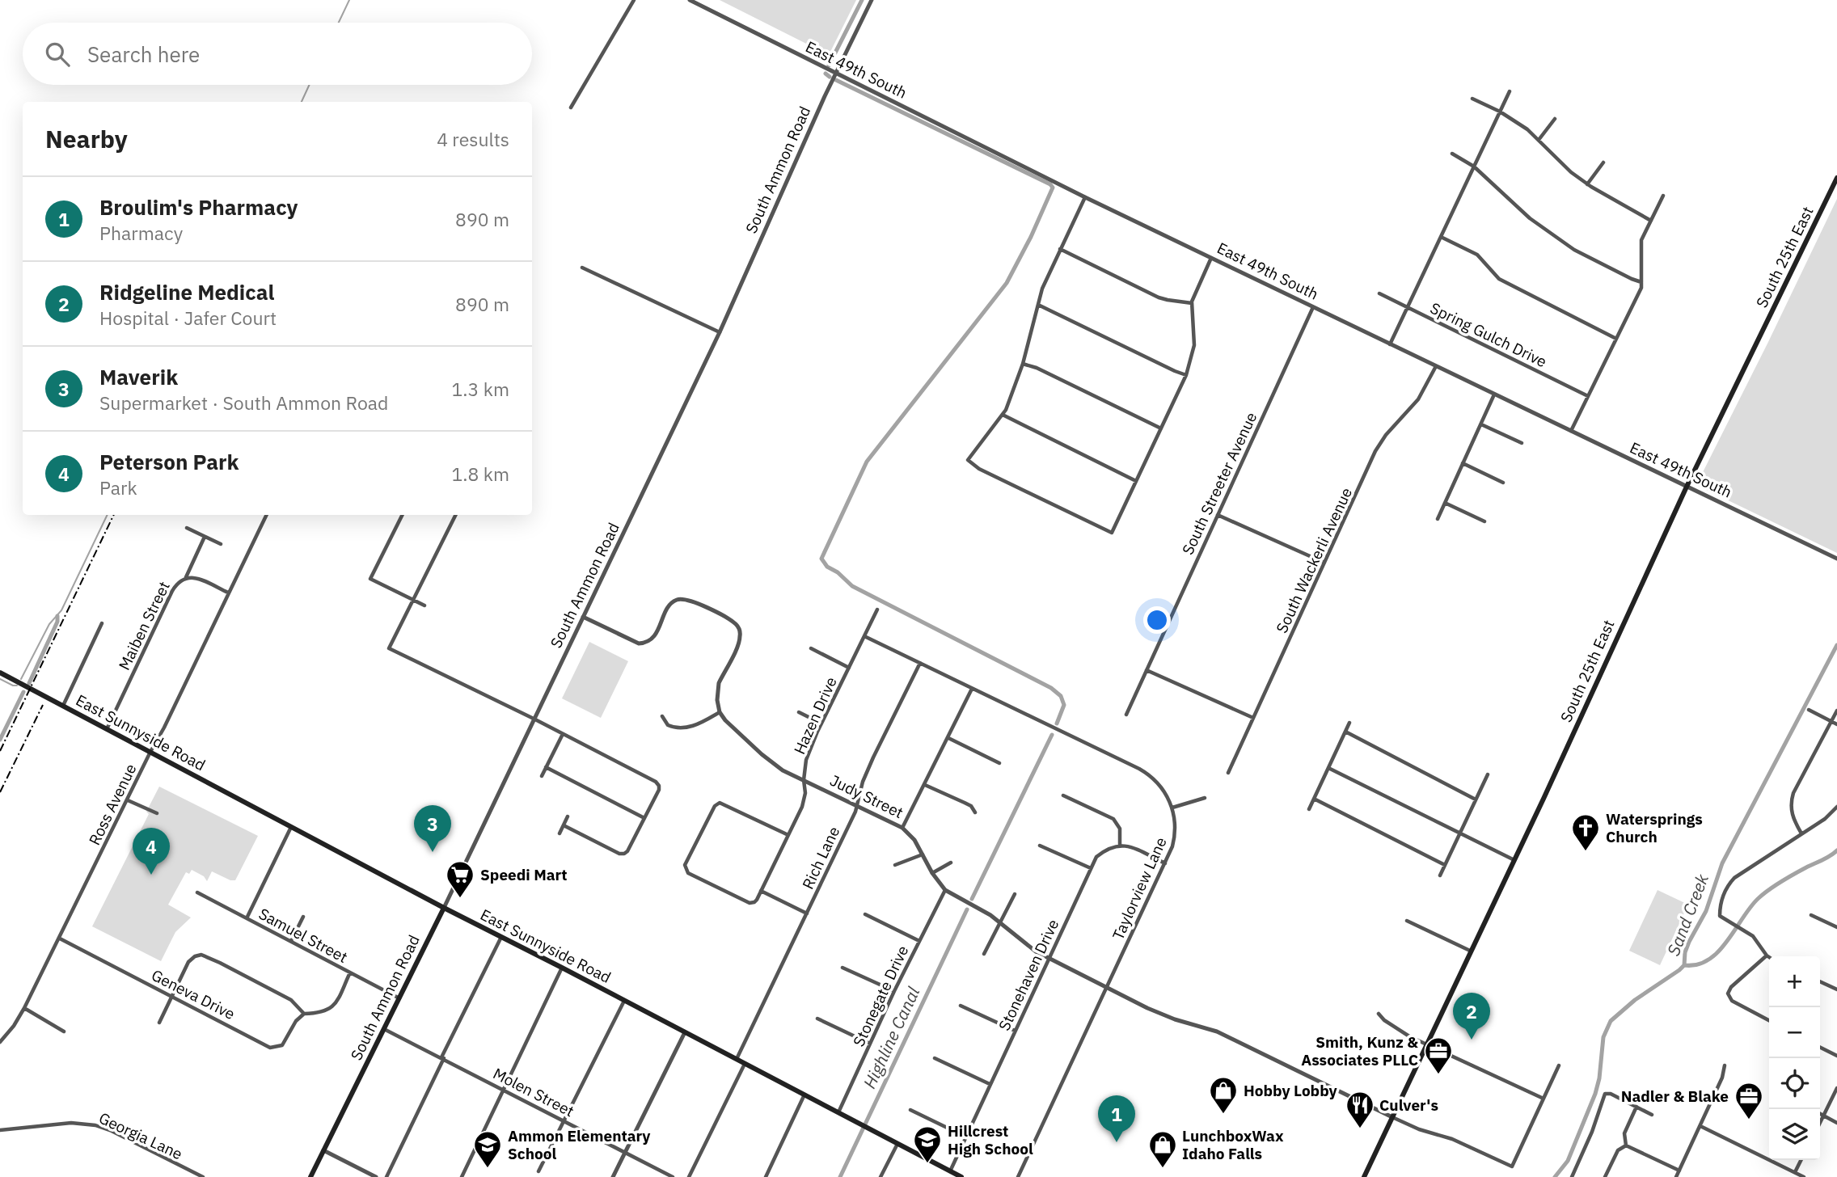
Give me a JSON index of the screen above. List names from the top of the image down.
{
  "streets": {
    "main road": ["South Ammon Road", "South 25th East", "East Sunnyside Road"],
    "street": [
      "East 49th South",
      "Spring Gulch Drive",
      "South Streeter Avenue",
      "South Wackerli Avenue",
      "Maiben Street",
      "Hazen Drive",
      "Judy Street",
      "Ross Avenue",
      "Rich Lane",
      "Taylorview Lane",
      "Samuel Street",
      "Stonehaven Drive",
      "Geneva Drive",
      "Stonegate Drive",
      "Molen Street",
      "Georgia Lane"
    ]
  },
  "crossings": [
    ["East 49th South", "South Ammon Road"],
    ["East 49th South", "South 25th East"],
    ["East 49th South", "South Streeter Avenue"],
    ["East 49th South", "South Wackerli Avenue"],
    ["South Ammon Road", "East Sunnyside Road"],
    ["South Ammon Road", "Samuel Street"],
    ["South Ammon Road", "Molen Street"],
    ["South 25th East", "Judy Street"],
    ["Maiben Street", "East Sunnyside Road"],
    ["Maiben Street", "Ross Avenue"],
    ["Hazen Drive", "Judy Street"],
    ["Hazen Drive", "Taylorview Lane"],
    ["East Sunnyside Road", "Ross Avenue"],
    ["East Sunnyside Road", "Rich Lane"],
    ["East Sunnyside Road", "Stonehaven Drive"],
    ["East Sunnyside Road", "Stonegate Drive"],
    ["Judy Street", "Rich Lane"],
    ["Judy Street", "Taylorview Lane"],
    ["Judy Street", "Stonehaven Drive"],
    ["Judy Street", "Stonegate Drive"],
    ["Ross Avenue", "Geneva Drive"],
    ["Rich Lane", "Taylorview Lane"]
  ],
  "water": ["Sand Creek", "Highline Canal"],
  "places": {
    "church": ["Watersprings Church"],
    "supermarket": ["Speedi Mart"],
    "office": ["Smith, Kunz & Associates PLLC", "Nadler & Blake"],
    "shop": ["Hobby Lobby", "LunchboxWax Idaho Falls"],
    "restaurant": ["Culver's"],
    "school or university": ["Hillcrest High School", "Ammon Elementary School"]
  },
  "page": {
    "search": "Search here",
    "heading": ["Nearby", "4 results"],
    "list": [
      {
        "mark": "1",
        "name": "Broulim's Pharmacy",
        "note": "Pharmacy",
        "value": "890 m"
      },
      {
        "mark": "2",
        "name": "Ridgeline Medical",
        "note": "Hospital · Jafer Court",
        "value": "890 m"
      },
      {
        "mark": "3",
        "name": "Maverik",
        "note": "Supermarket · South Ammon Road",
        "value": "1.3 km"
      },
      {
        "mark": "4",
        "name": "Peterson Park",
        "note": "Park",
        "value": "1.8 km"
      }
    ],
    "pins": [
      "3",
      "4",
      "2",
      "1"
    ],
    "map_buttons": ["+", "−"]
  }
}
